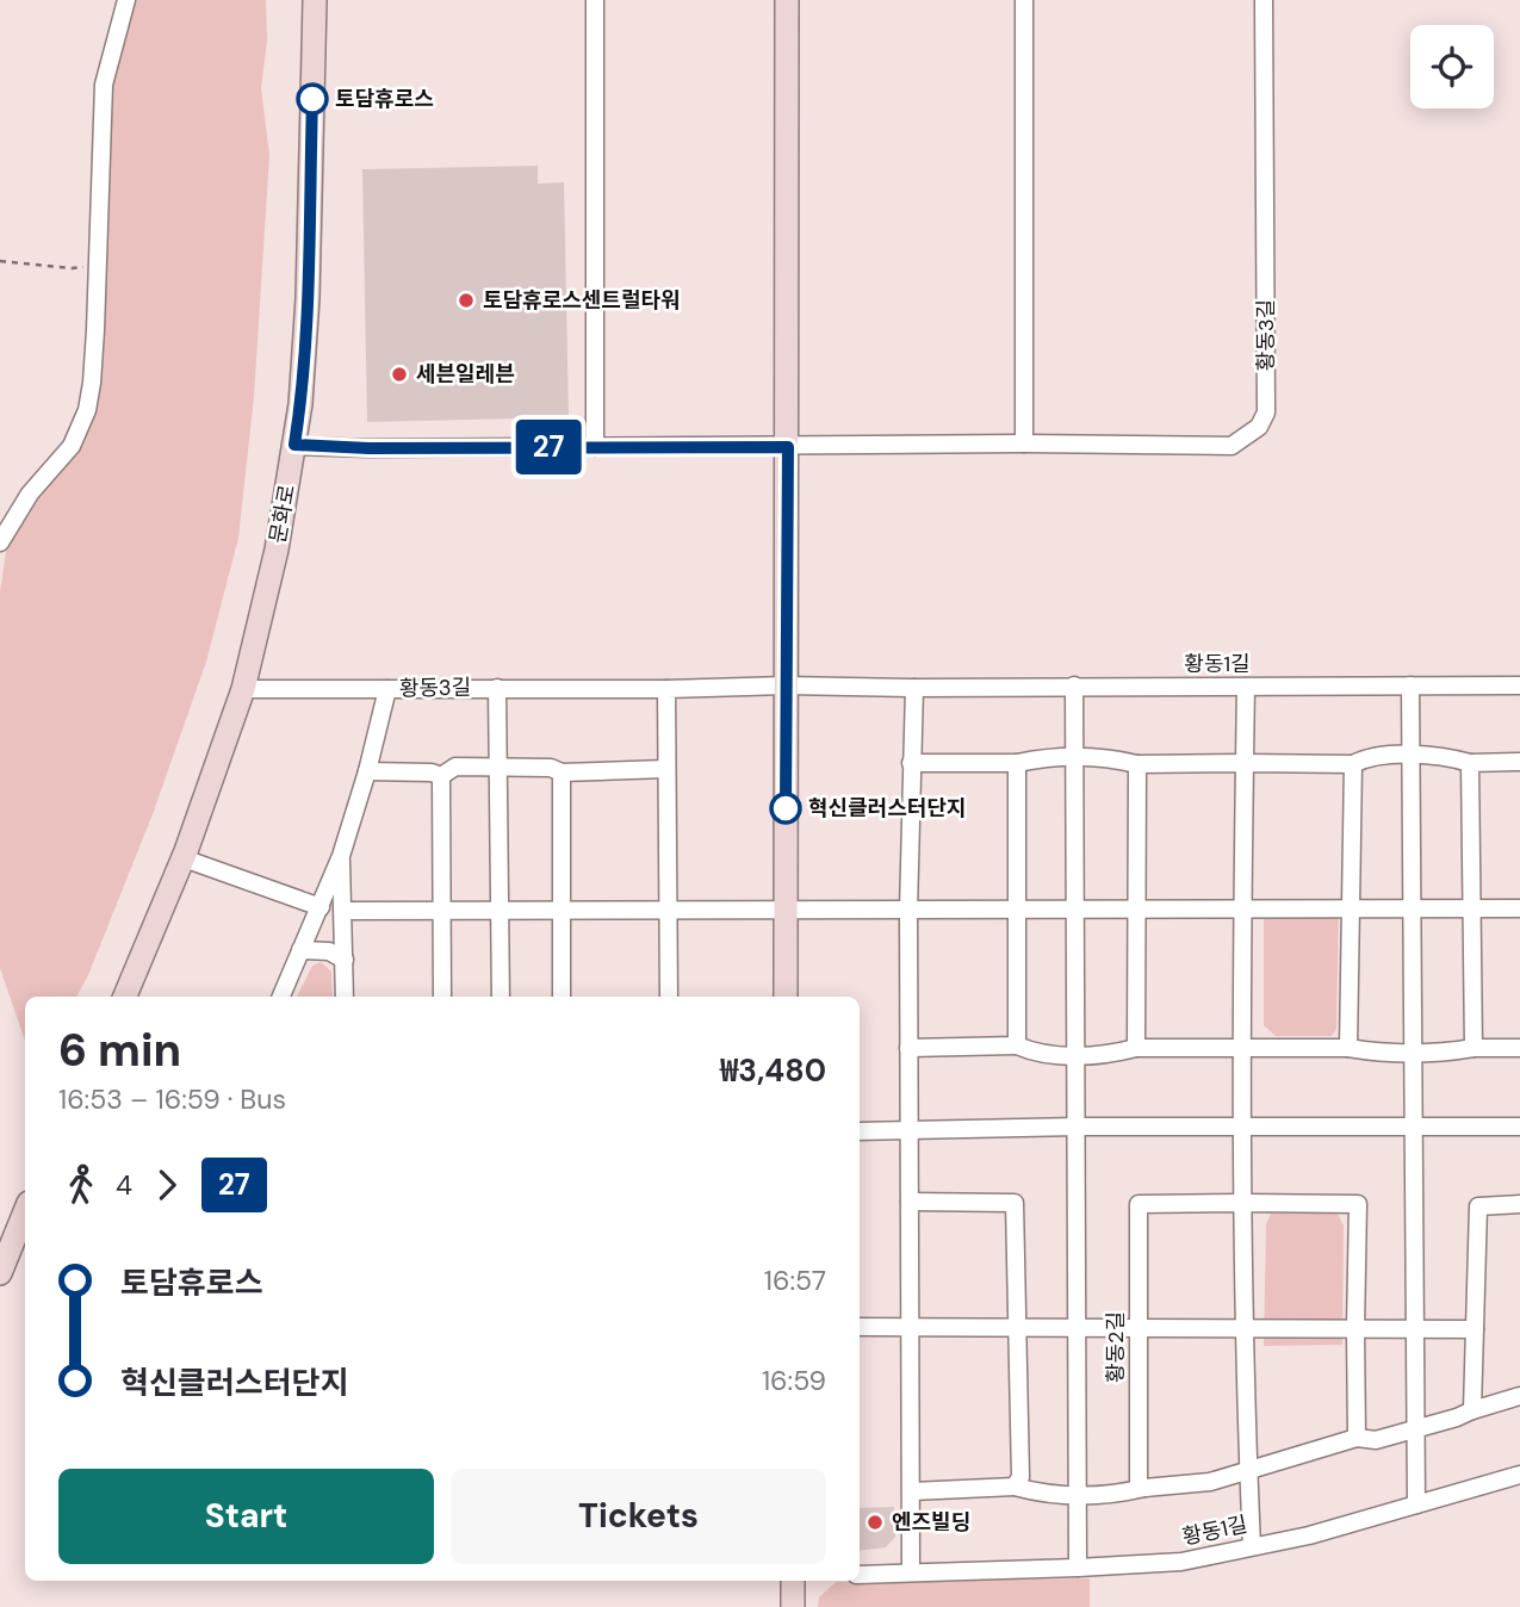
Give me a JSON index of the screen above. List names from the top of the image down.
{
  "streets": {
    "street": [
      "황동3길",
      "문화로",
      "황동1길",
      "황동2길"
    ]
  },
  "crossings": [
    ["황동3길", "문화로"],
    ["황동3길", "황동1길"]
  ],
  "places": [
    "토담휴로스",
    "토담휴로스센트럴타워",
    "세븐일레븐",
    "혁신클러스터단지",
    "엔즈빌딩"
  ],
  "lines": ["bus line 27"],
  "page": {
    "on_map": "27",
    "heading": ["6 min", "16:53 – 16:59 · Bus", "₩3,480"],
    "legs": ["4", "27"],
    "list": [
      {
        "name": "토담휴로스",
        "value": "16:57"
      },
      {
        "name": "혁신클러스터단지",
        "value": "16:59"
      }
    ],
    "buttons": ["Start", "Tickets"]
  }
}
